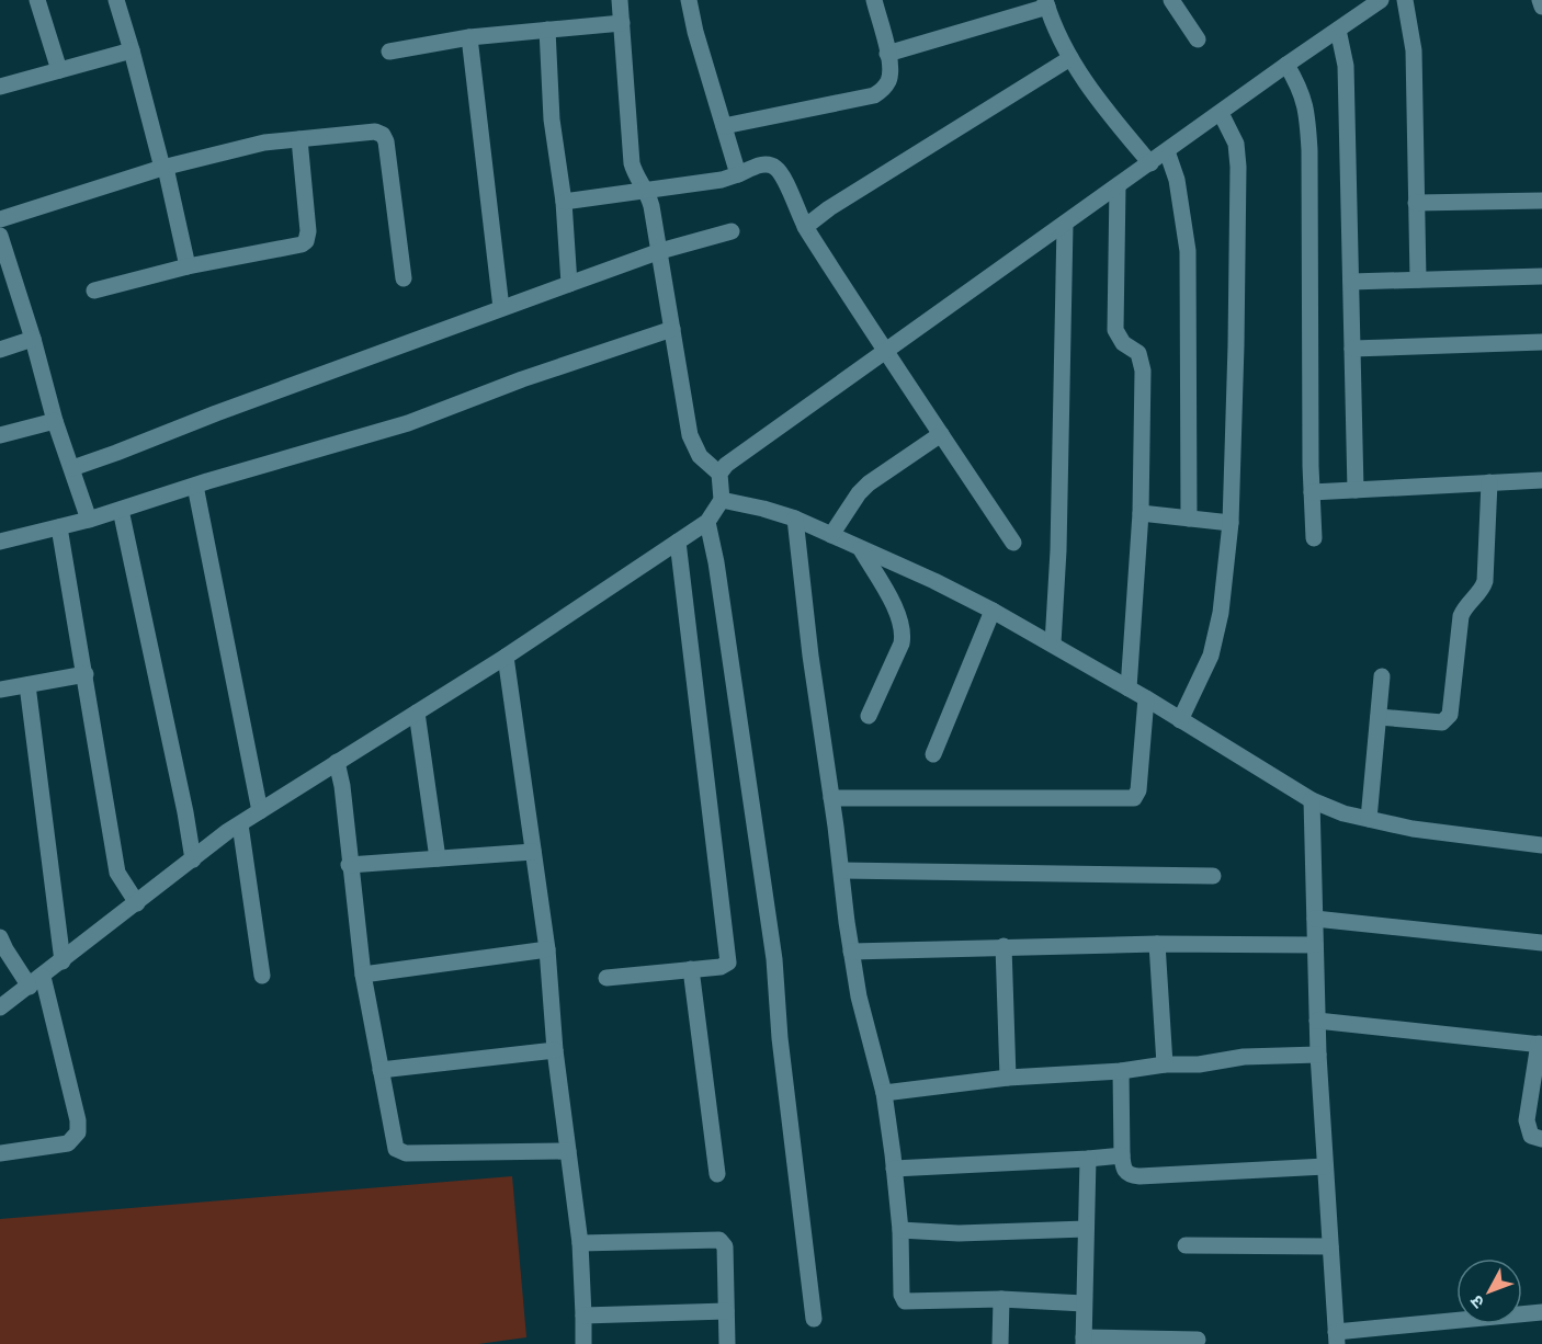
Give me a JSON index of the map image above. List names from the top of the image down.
{
  "north": "bottom left"
}
